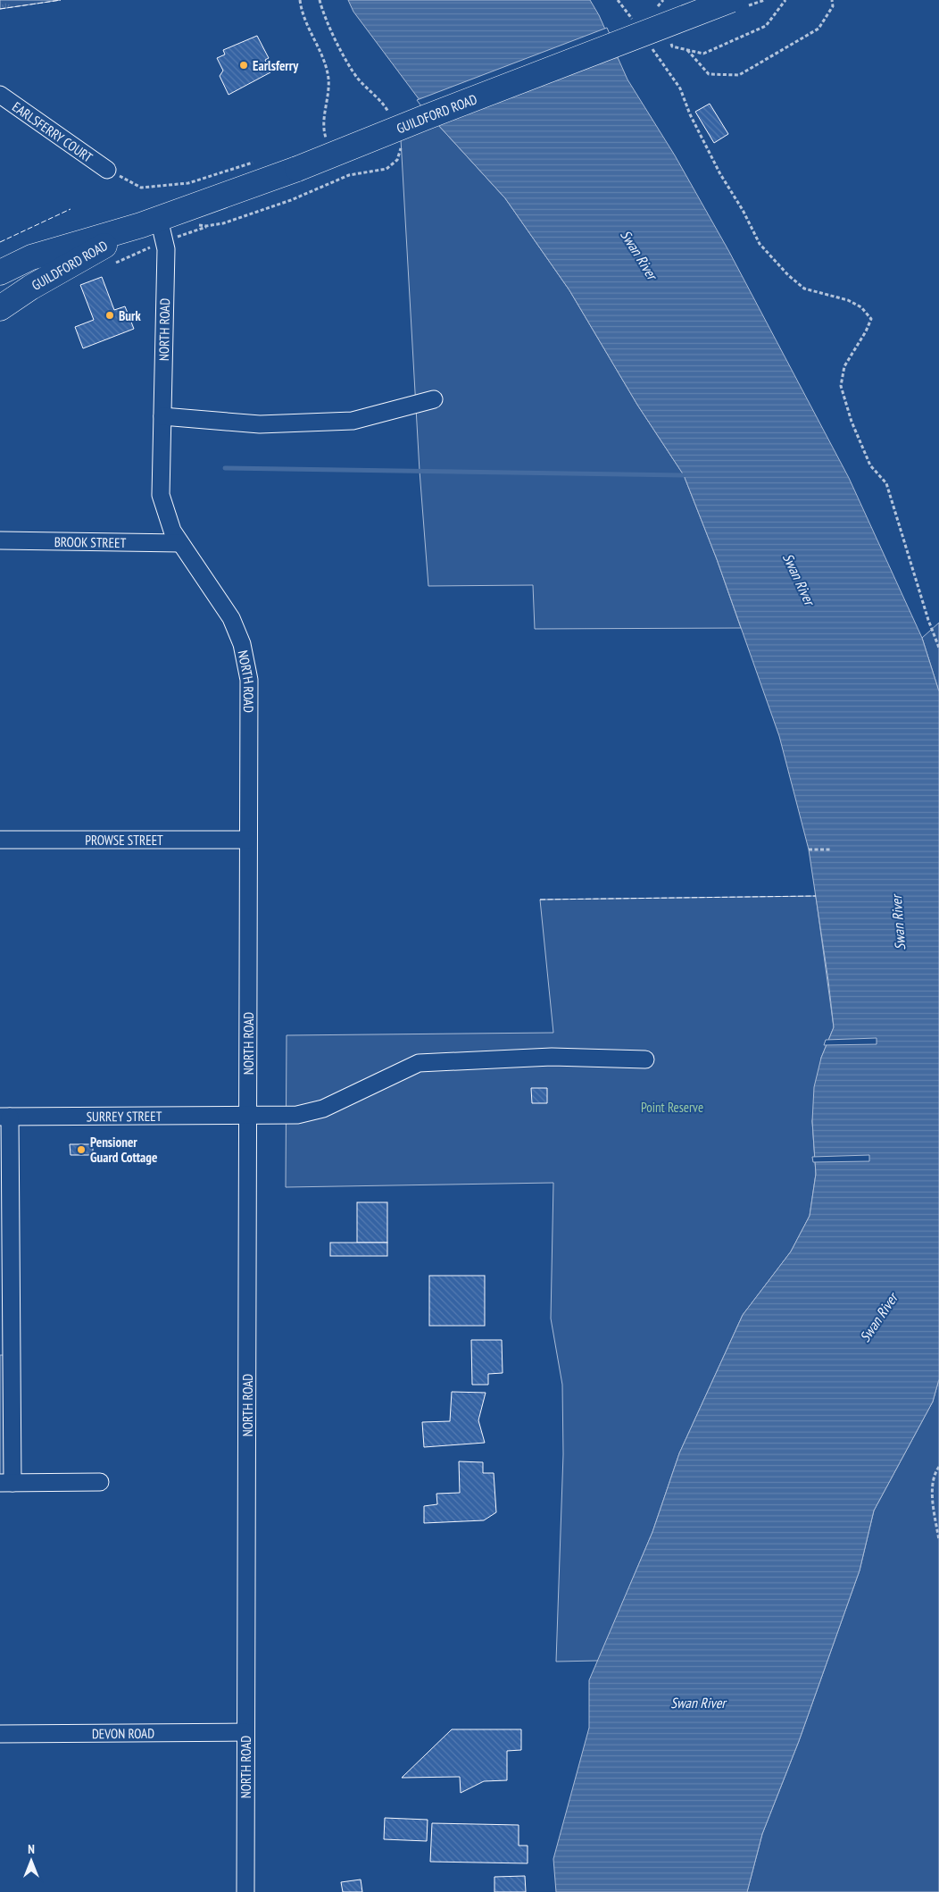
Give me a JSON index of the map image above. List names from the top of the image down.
{
  "streets": {
    "highway": ["GUILDFORD ROAD"],
    "street": [
      "EARLSFERRY COURT",
      "NORTH ROAD",
      "BROOK STREET",
      "PROWSE STREET",
      "SURREY STREET",
      "DEVON ROAD"
    ]
  },
  "crossings": [
    ["GUILDFORD ROAD", "NORTH ROAD"],
    ["NORTH ROAD", "BROOK STREET"],
    ["NORTH ROAD", "PROWSE STREET"],
    ["NORTH ROAD", "SURREY STREET"],
    ["NORTH ROAD", "DEVON ROAD"]
  ],
  "water": ["Swan River"],
  "parks": ["Point Reserve"],
  "places": ["Earlsferry", "Burk", "Pensioner Guard Cottage"],
  "north": "top"
}
